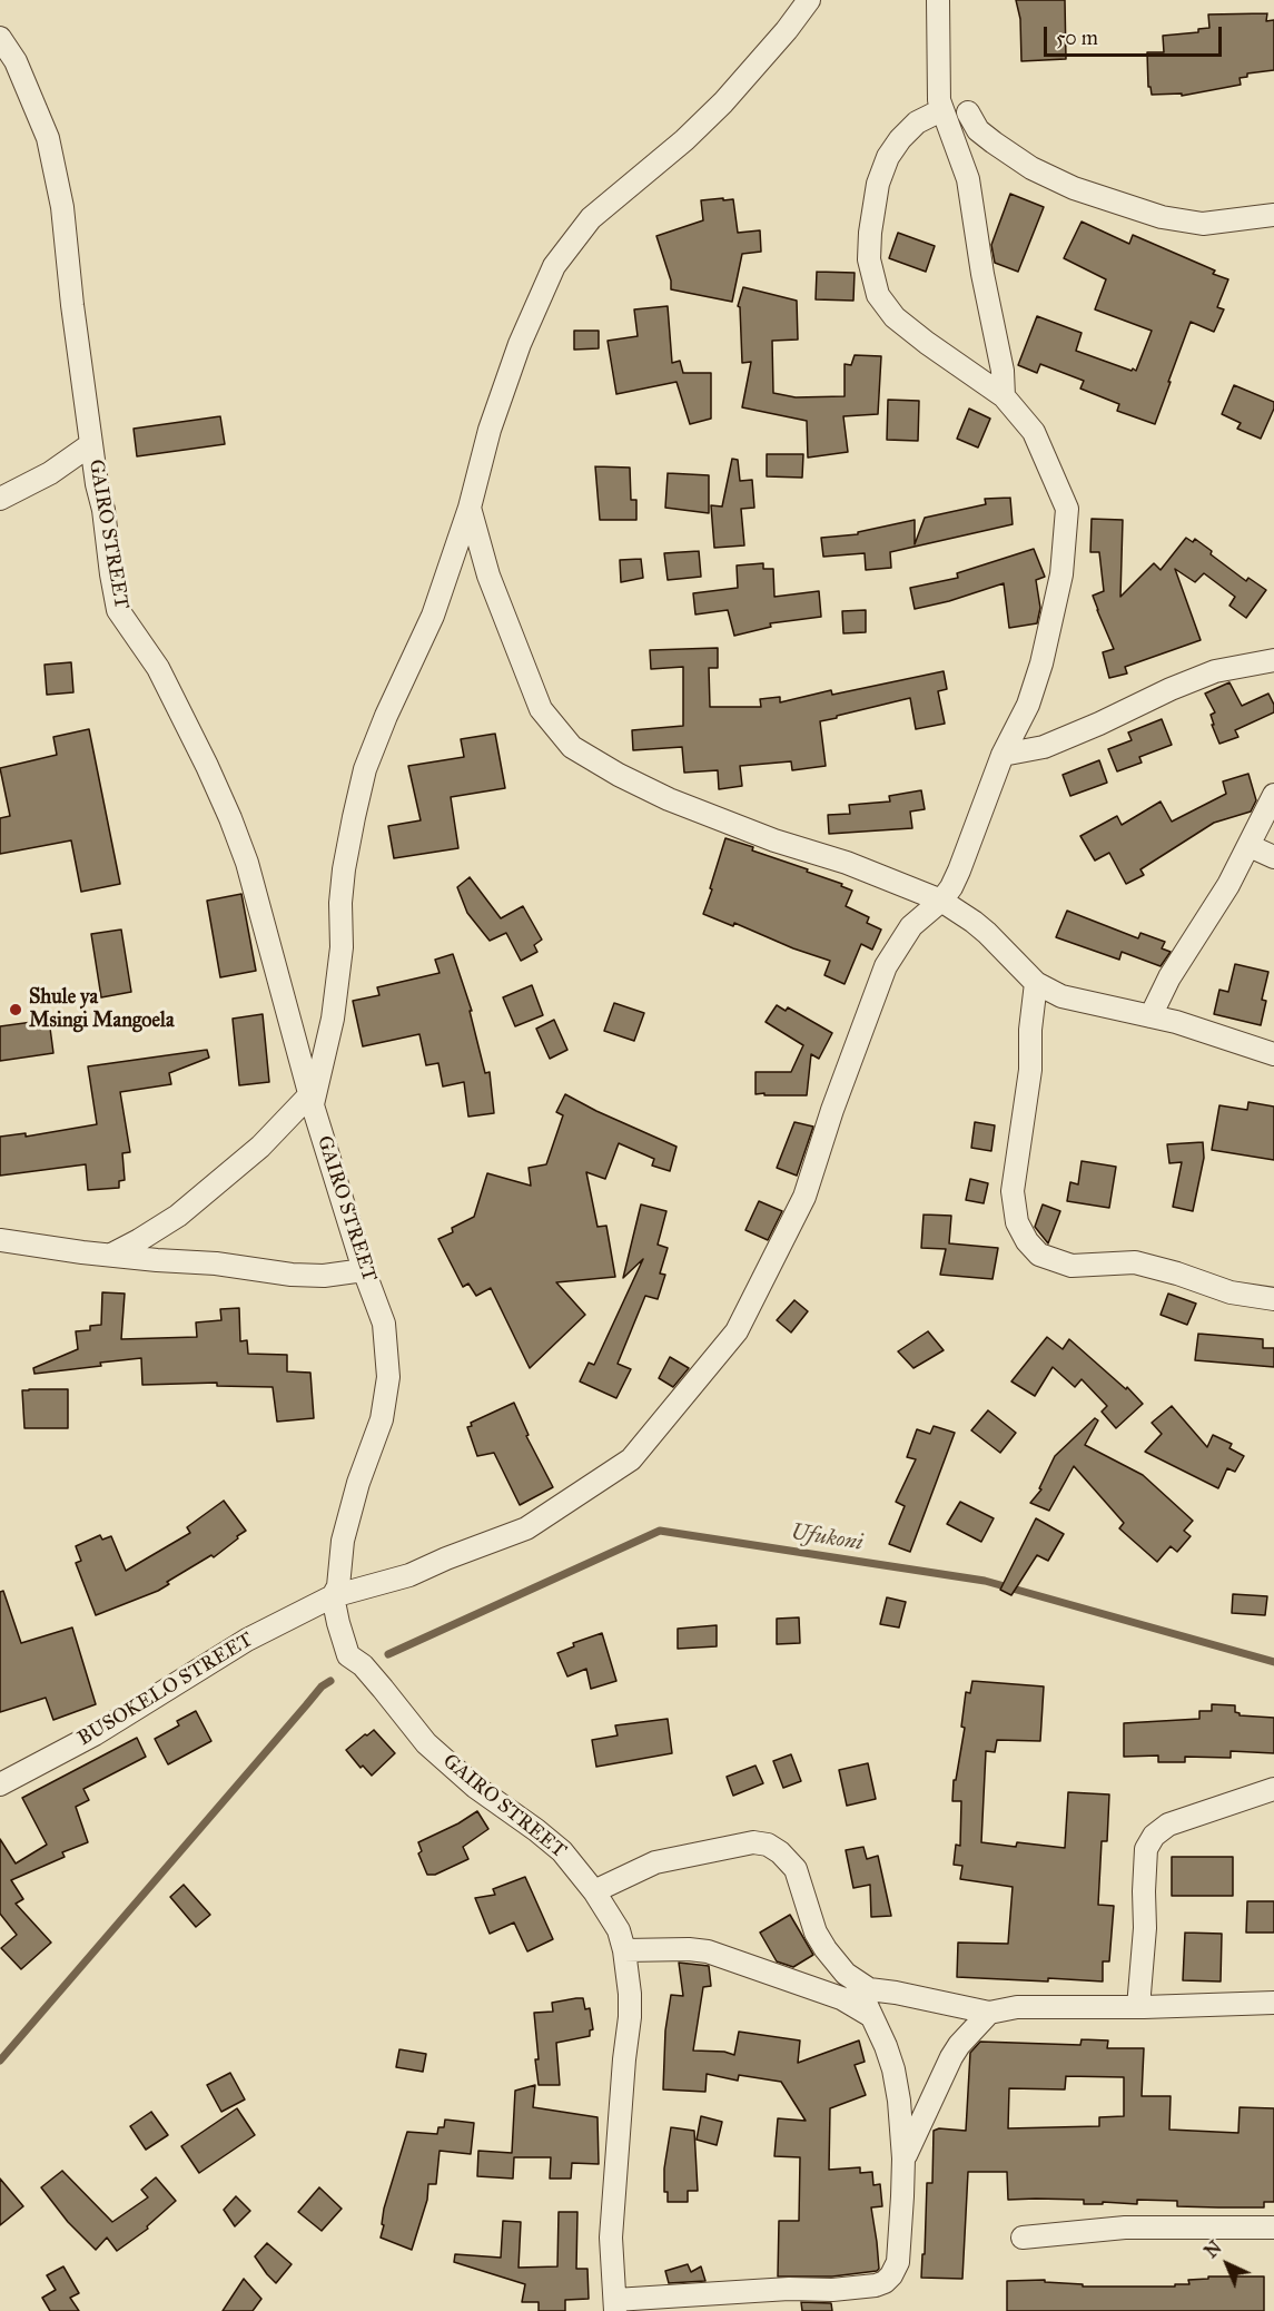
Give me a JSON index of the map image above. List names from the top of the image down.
{
  "streets": {
    "street": ["GAIRO STREET", "BUSOKELO STREET"]
  },
  "crossings": [
    ["GAIRO STREET", "BUSOKELO STREET"]
  ],
  "water": ["Ufukoni"],
  "places": ["Shule ya Msingi Mangoela"],
  "scale_bar": "50 m",
  "north": "top left"
}
